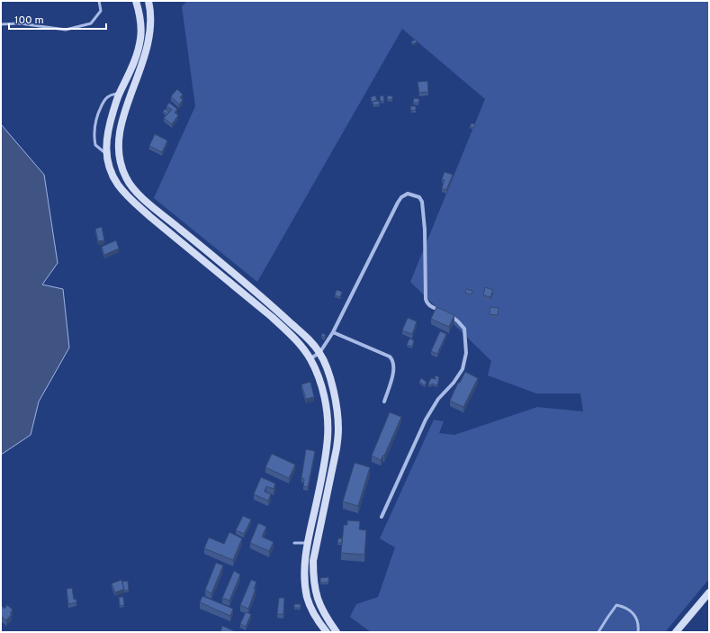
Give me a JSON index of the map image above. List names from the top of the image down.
{
  "scale_bar": "100 m"
}
